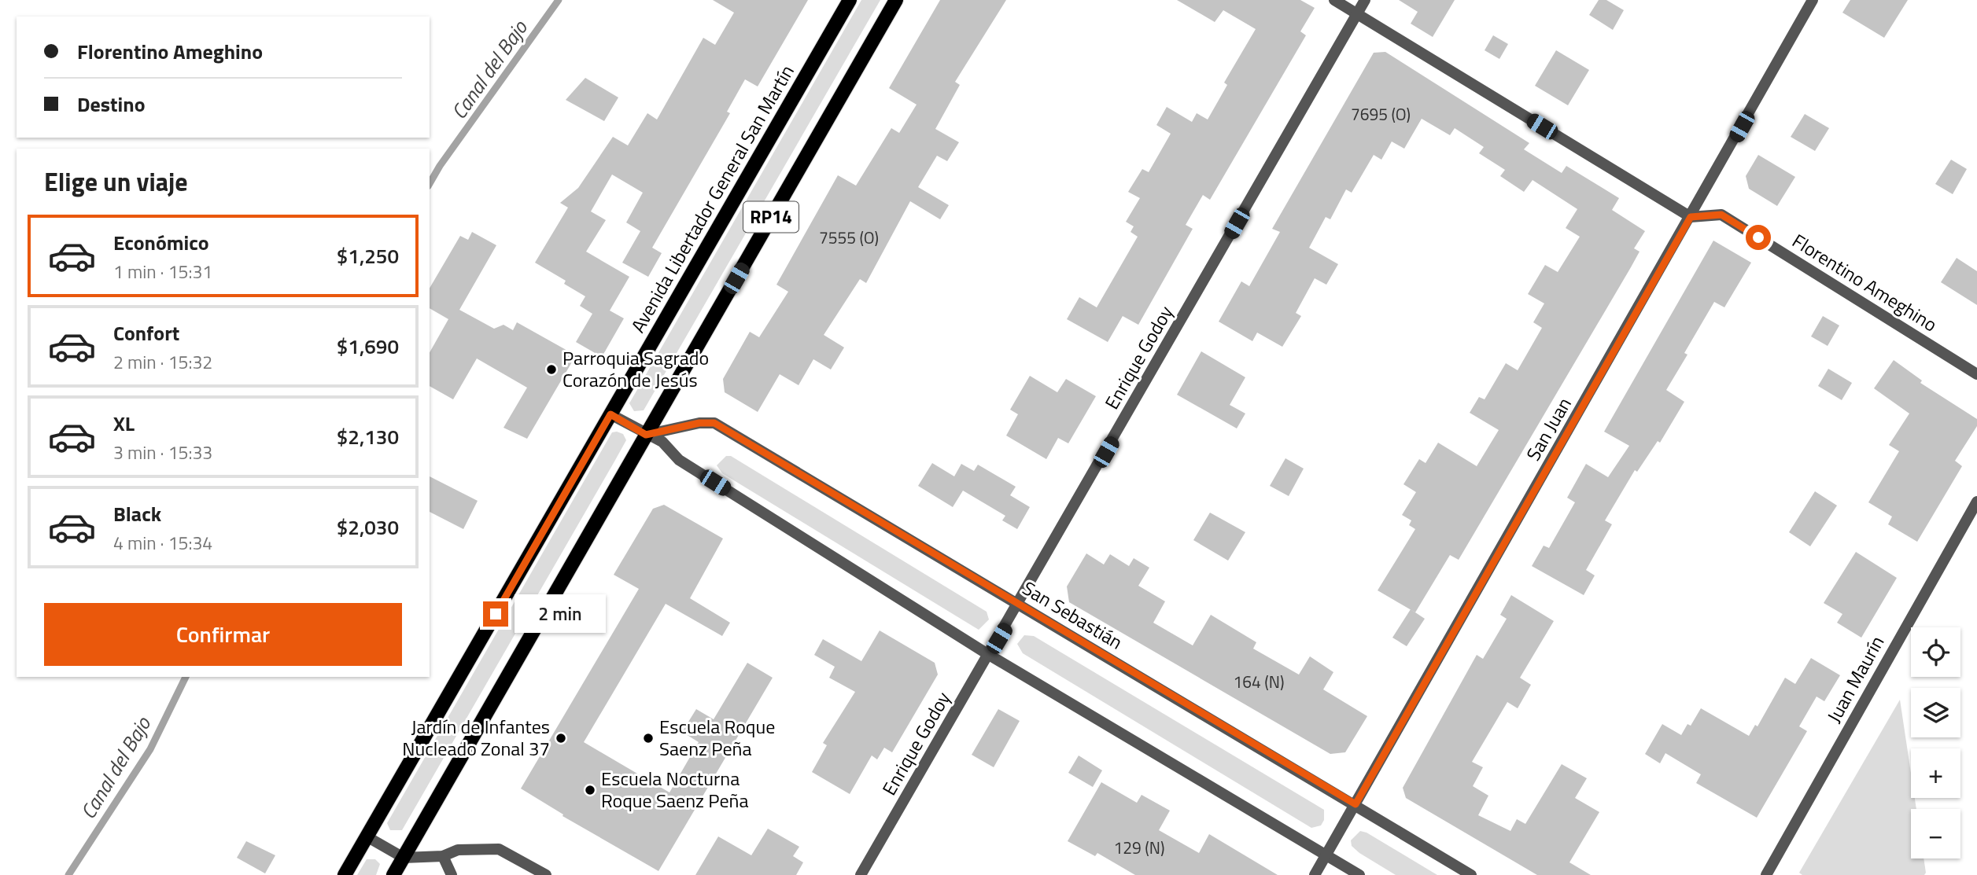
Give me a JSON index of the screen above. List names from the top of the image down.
{
  "streets": {
    "main road": ["Avenida Libertador General San Martín", "RP14"],
    "street": [
      "Florentino Ameghino",
      "Enrique Godoy",
      "San Juan",
      "San Sebastián",
      "Juan Maurín"
    ]
  },
  "crossings": [
    ["RP14", "San Sebastián"],
    ["Florentino Ameghino", "San Juan"],
    ["Enrique Godoy", "San Sebastián"],
    ["San Juan", "San Sebastián"]
  ],
  "water": ["Canal del Bajo"],
  "places": [
    "Parroquia Sagrado Corazón de Jesús",
    "Jardín de Infantes Nucleado Zonal 37",
    "Escuela Roque Saenz Peña",
    "Escuela Nocturna Roque Saenz Peña"
  ],
  "house_numbers": [
    "7695 (O)",
    "7555 (O)",
    "164 (N)",
    "129 (N)"
  ],
  "page": {
    "banner": ["Florentino Ameghino", "Destino"],
    "heading": "Elige un viaje",
    "list": [
      {
        "name": "Económico",
        "note": "1 min · 15:31",
        "value": "$1,250"
      },
      {
        "name": "Confort",
        "note": "2 min · 15:32",
        "value": "$1,690"
      },
      {
        "name": "XL",
        "note": "3 min · 15:33",
        "value": "$2,130"
      },
      {
        "name": "Black",
        "note": "4 min · 15:34",
        "value": "$2,030"
      }
    ],
    "buttons": "Confirmar",
    "bubble": "2 min",
    "map_buttons": ["+", "−"]
  }
}
